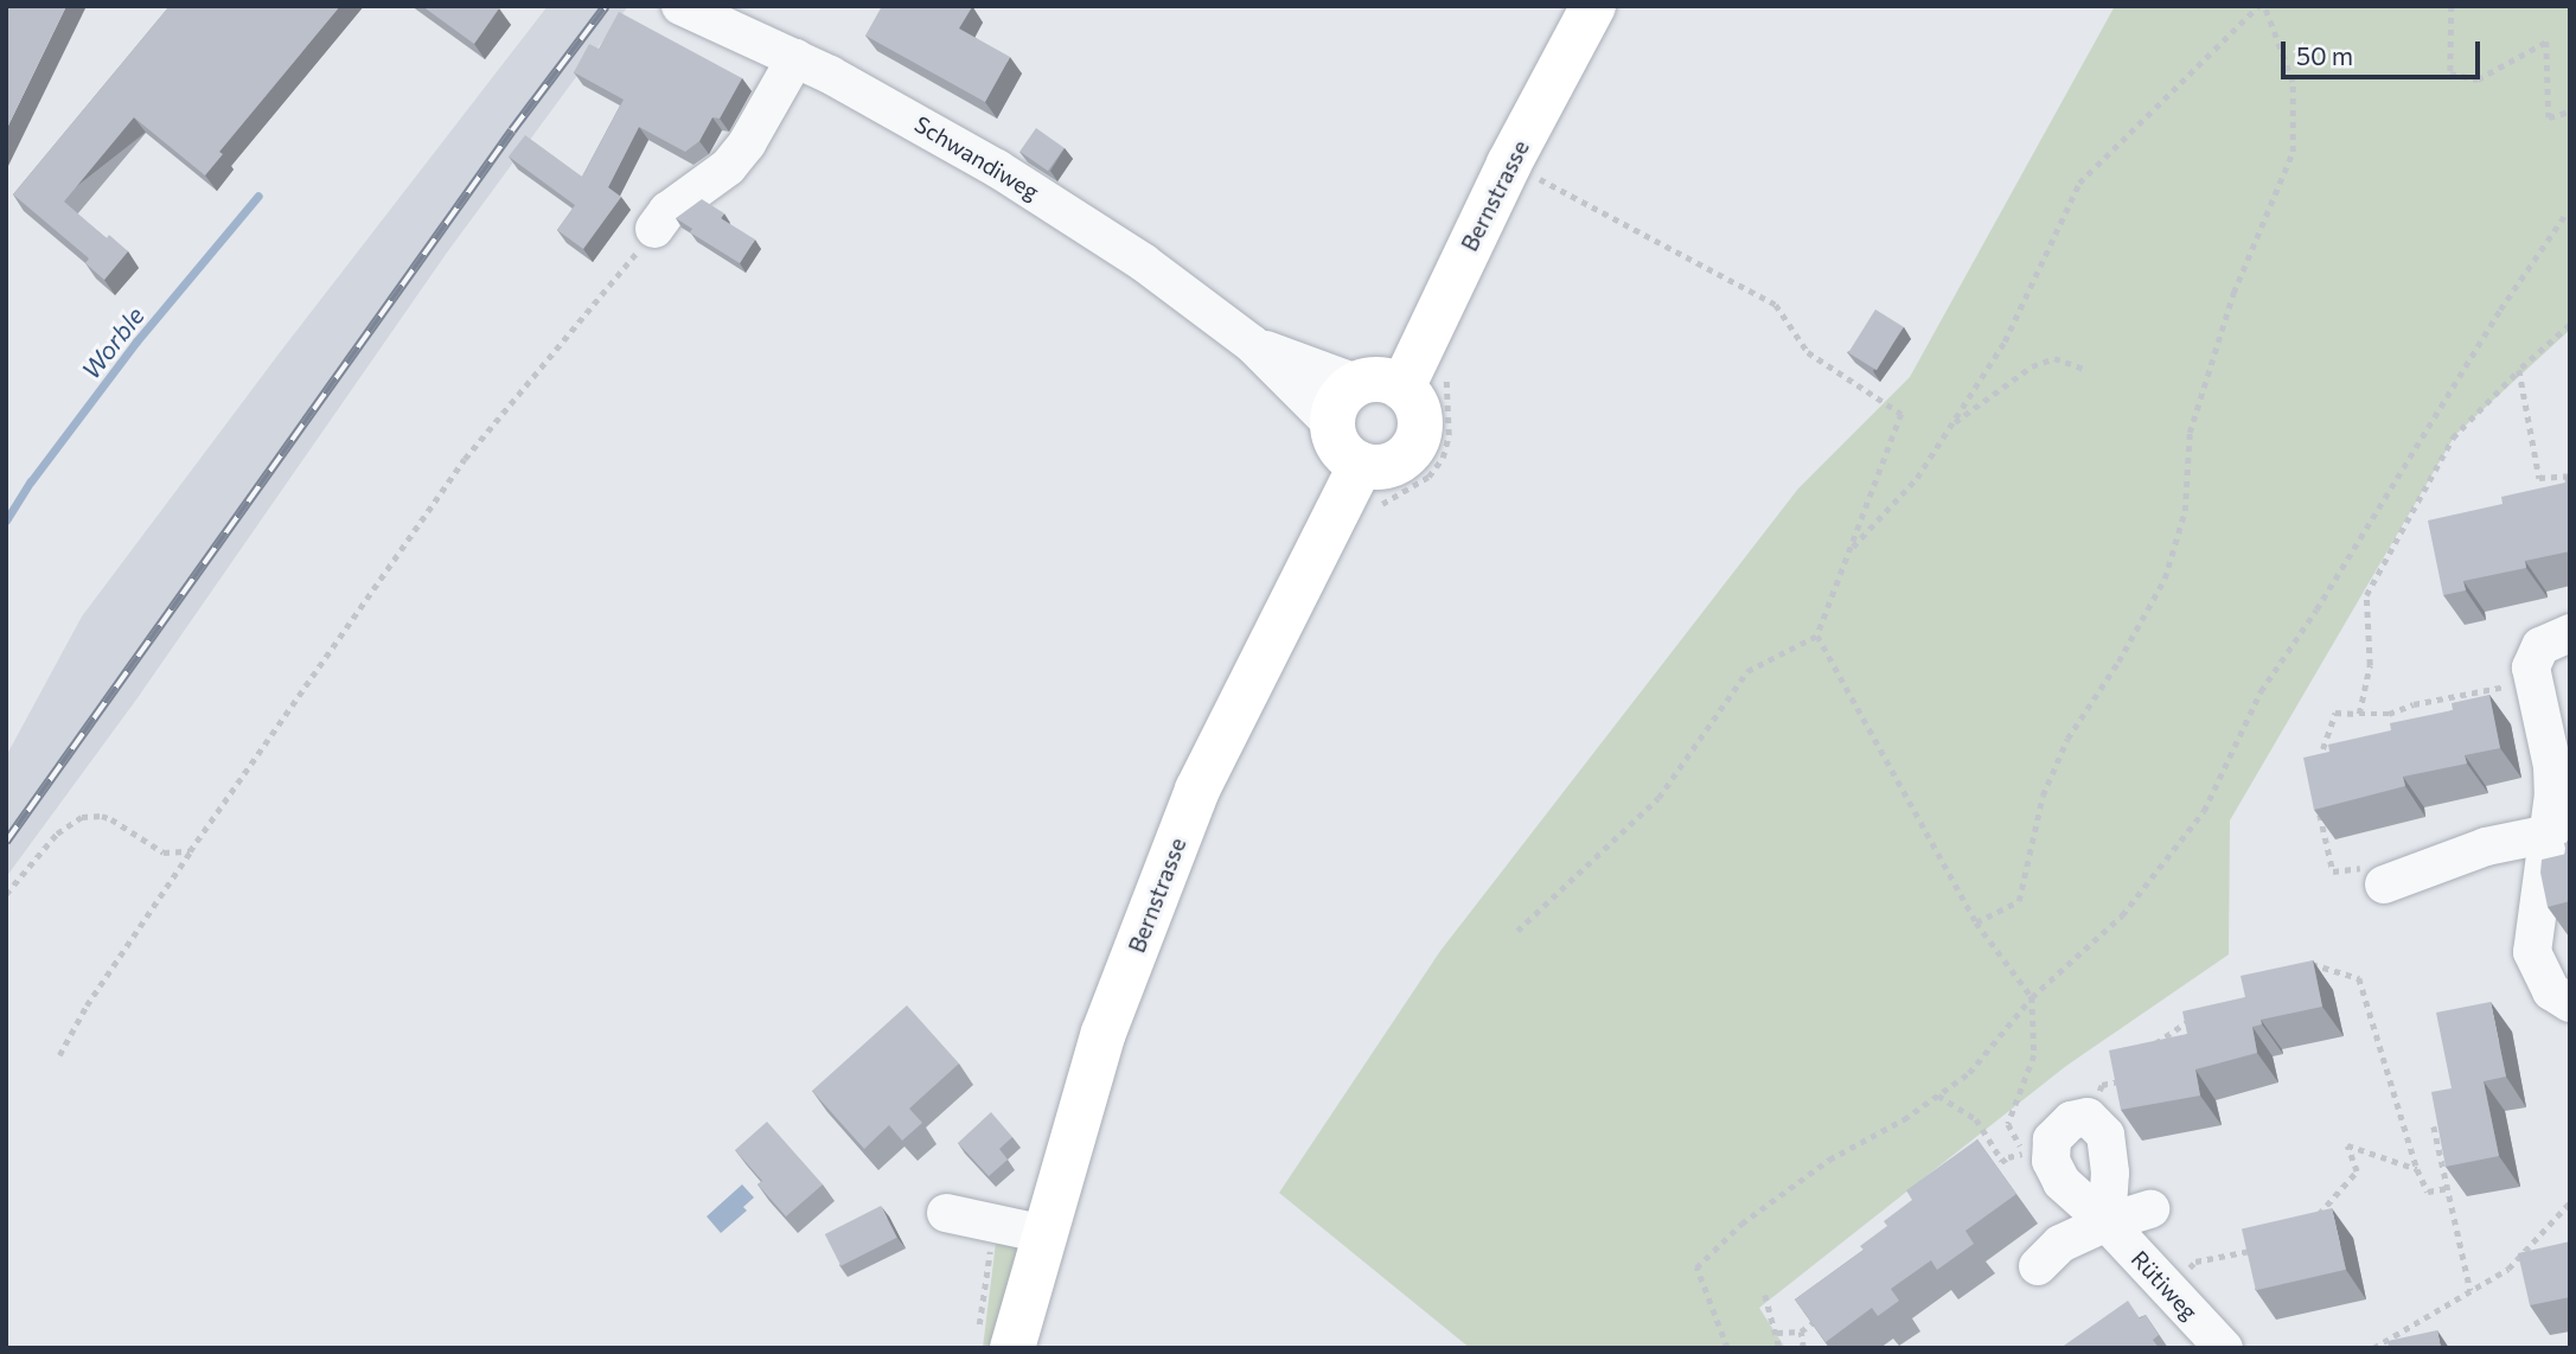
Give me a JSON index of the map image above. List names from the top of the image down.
{
  "streets": {
    "main road": ["Bernstrasse"],
    "street": ["Schwandiweg", "Rütiweg"]
  },
  "crossings": [
    ["Schwandiweg", "Bernstrasse"]
  ],
  "water": ["Worble"],
  "scale_bar": "50 m"
}
